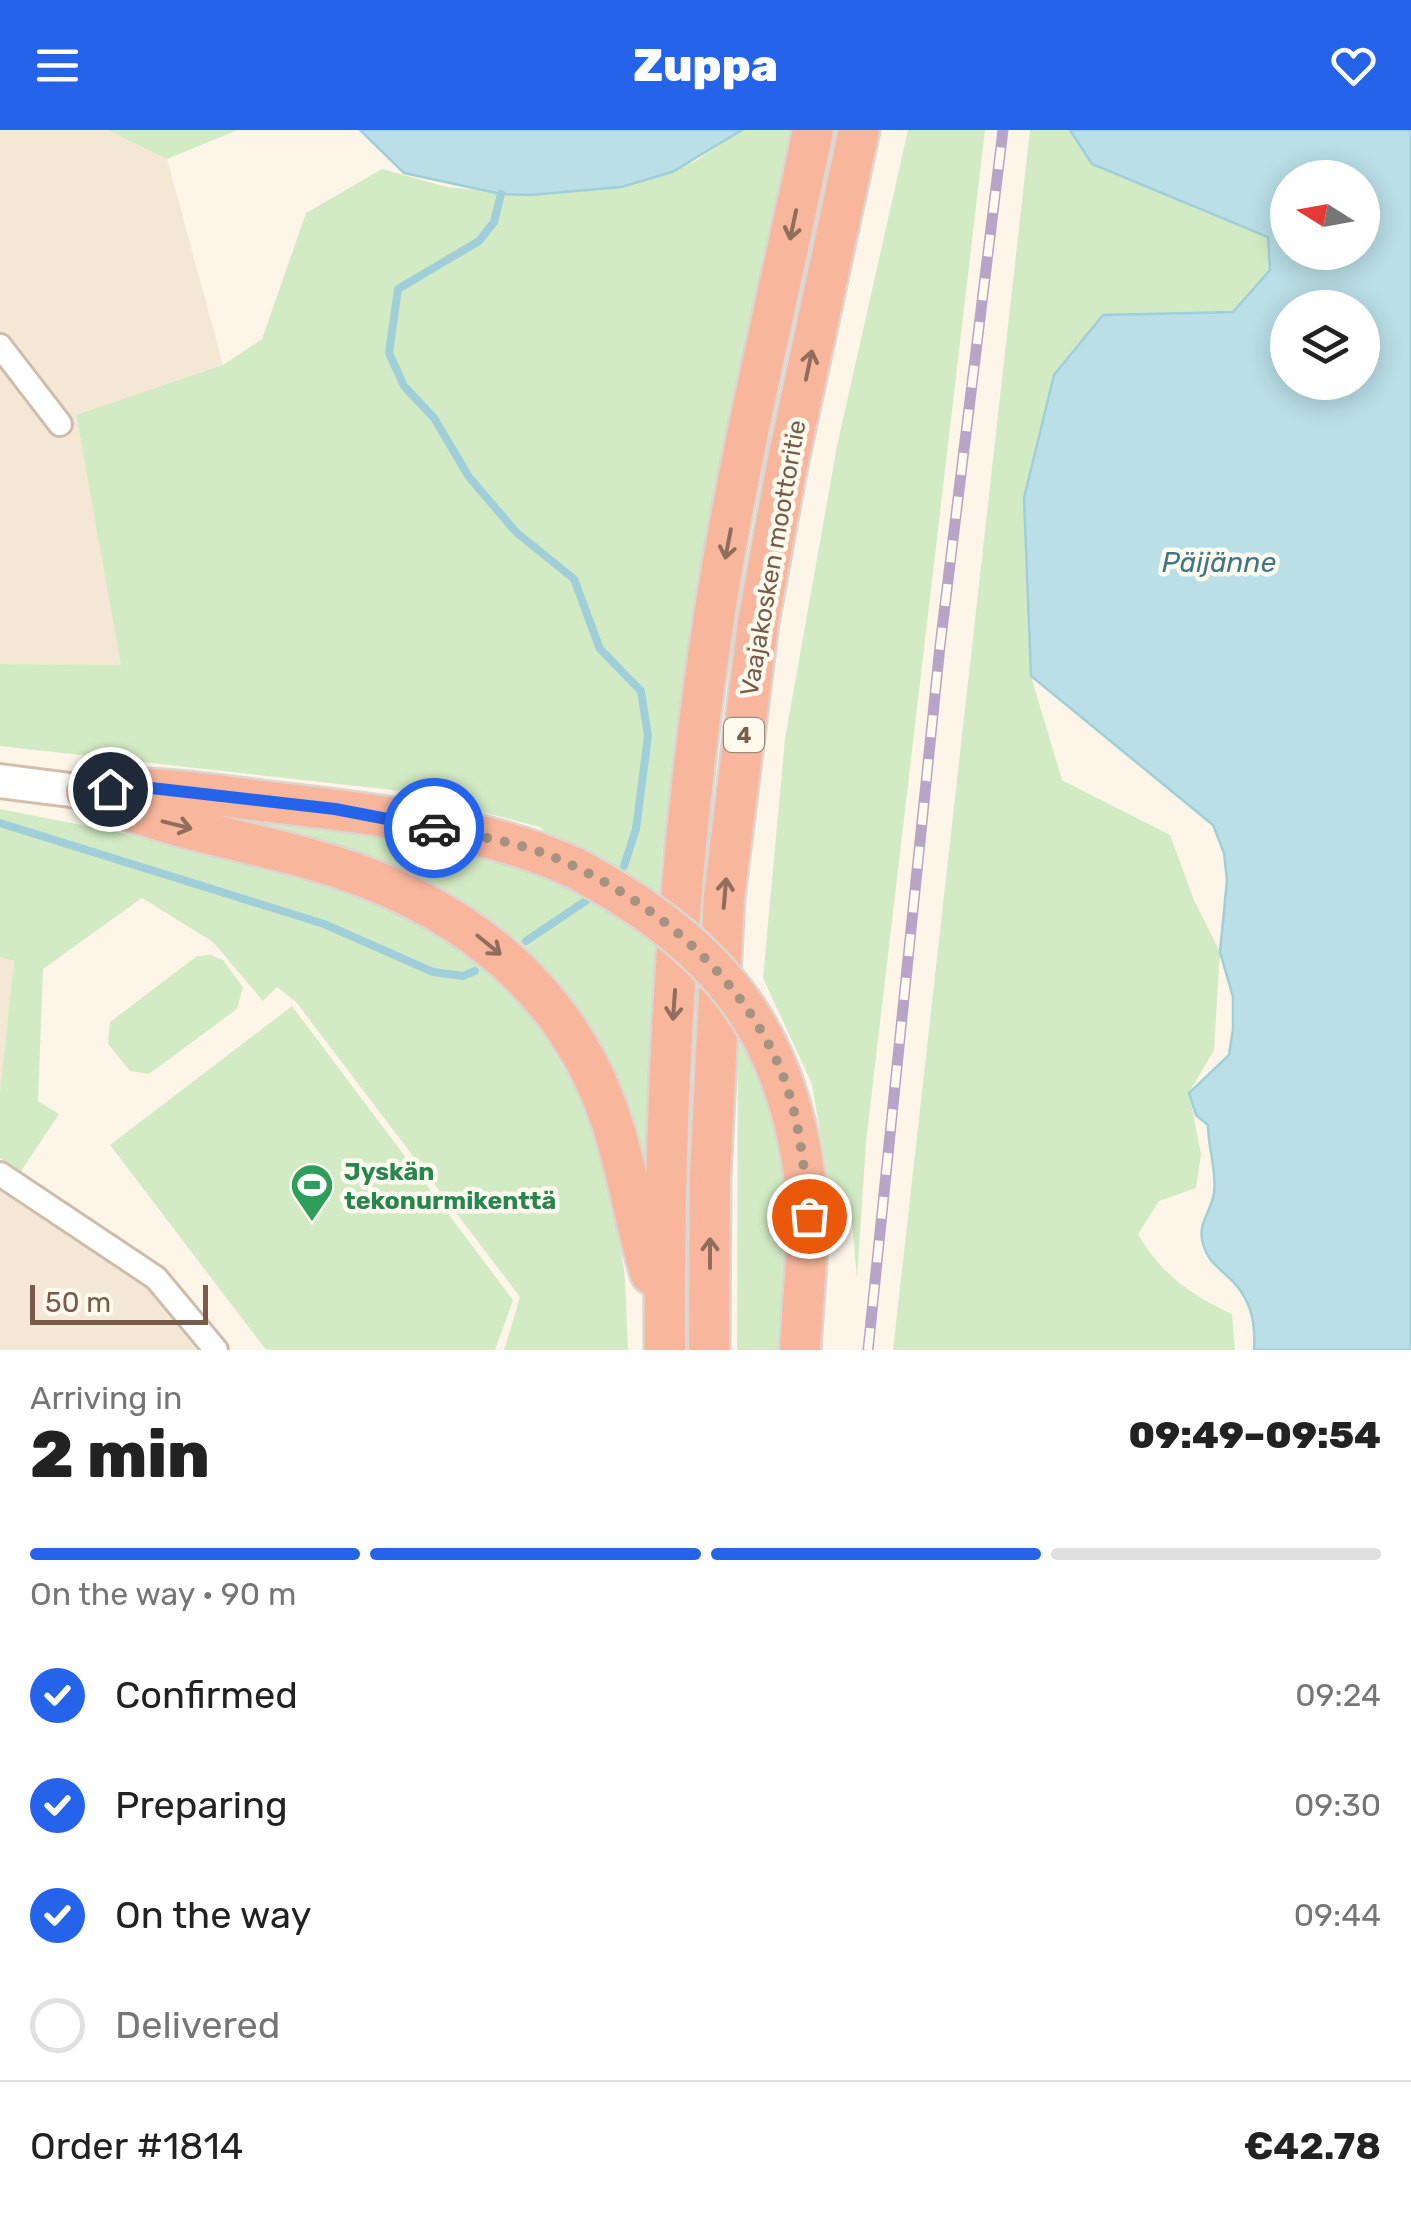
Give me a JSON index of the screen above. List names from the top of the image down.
{
  "streets": {
    "highway": ["Vaajakosken moottoritie", "4"]
  },
  "water": ["Päijänne"],
  "places": {
    "sports": ["Jyskän tekonurmikenttä"]
  },
  "scale_bar": "50 m",
  "north": "left",
  "page": {
    "header": "Zuppa",
    "scale": "50 m",
    "heading": ["2 min", "Arriving in", "09:49–09:54"],
    "panel": ["Order #1814", "€42.78"],
    "bar": "On the way · 90 m",
    "list": [
      ["Confirmed", "09:24"],
      ["Preparing", "09:30"],
      ["On the way", "09:44"],
      "Delivered"
    ]
  }
}
